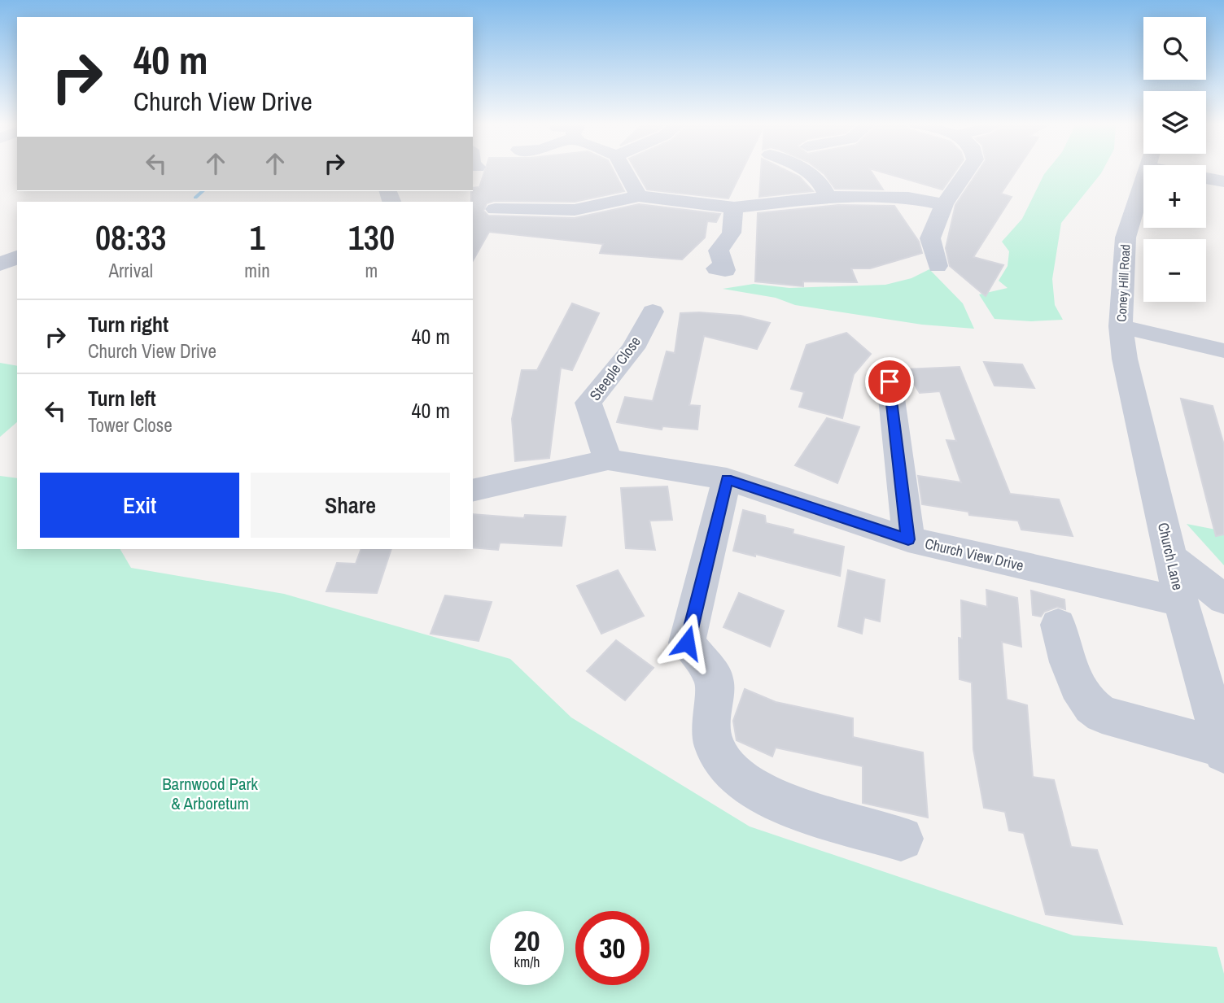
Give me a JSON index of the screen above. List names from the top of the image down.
{
  "streets": {
    "street": [
      "Coney Hill Road",
      "Steeple Close",
      "Church View Drive",
      "Church Lane"
    ]
  },
  "crossings": [
    ["Coney Hill Road", "Church Lane"],
    ["Steeple Close", "Church View Drive"],
    ["Church View Drive", "Church Lane"]
  ],
  "parks": ["Barnwood Park & Arboretum"],
  "page": {
    "map_buttons": ["+", "−"],
    "turn": ["40 m", "Church View Drive"],
    "eta": [
      "08:33",
      "Arrival",
      "1",
      "min",
      "130",
      "m"
    ],
    "list": [
      {
        "name": "Turn right",
        "note": "Church View Drive",
        "value": "40 m"
      },
      {
        "name": "Turn left",
        "note": "Tower Close",
        "value": "40 m"
      }
    ],
    "buttons": ["Exit", "Share"],
    "speed": "20 km/h",
    "limit": "30"
  }
}
